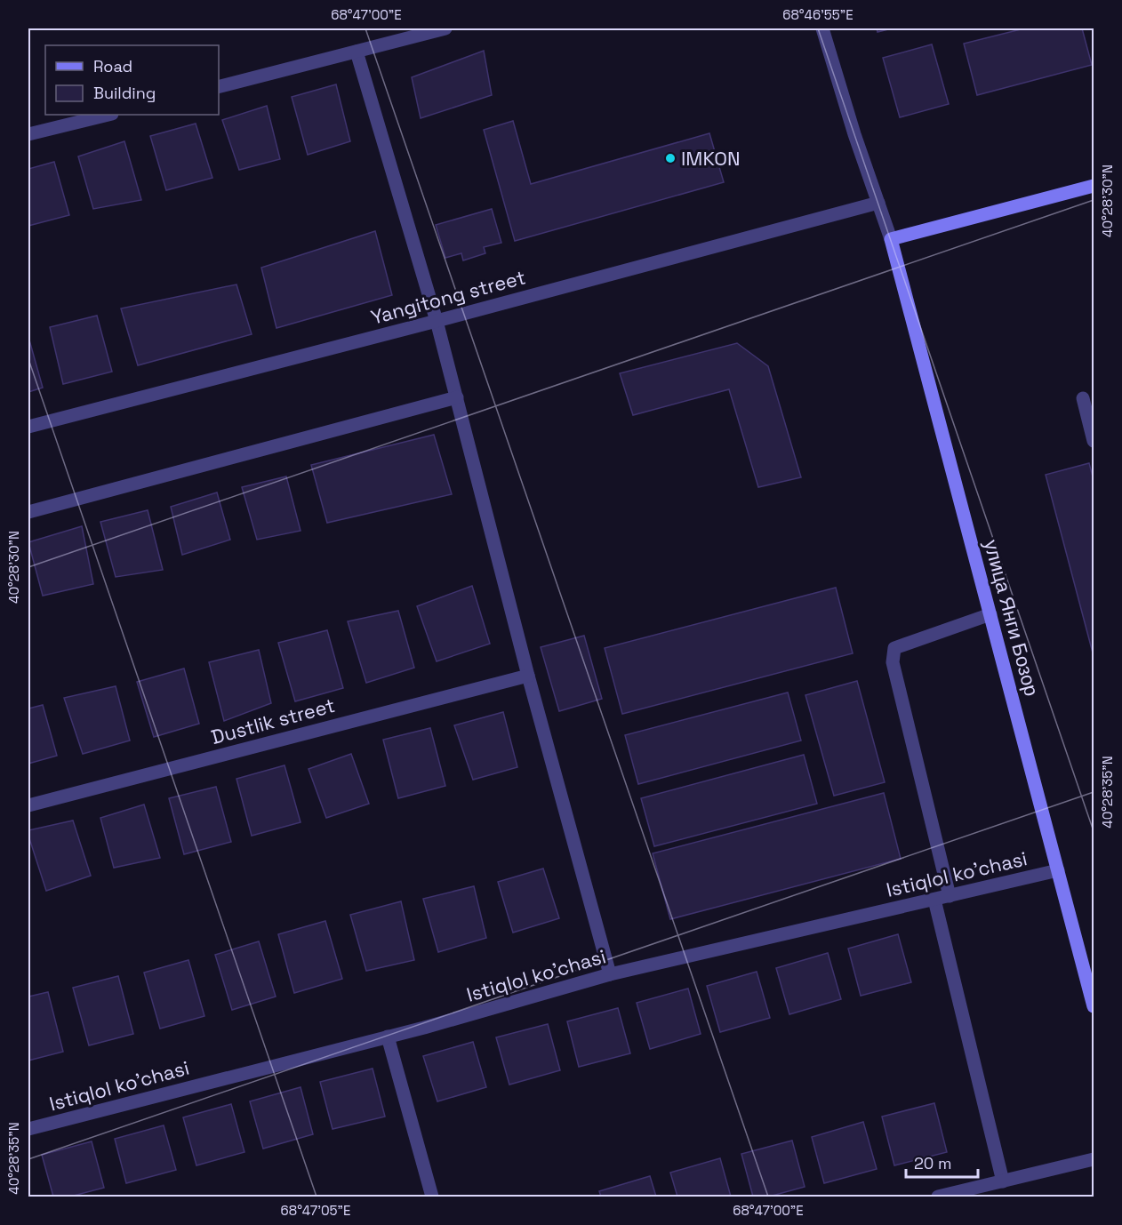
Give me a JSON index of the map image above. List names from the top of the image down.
{
  "streets": {
    "street": [
      "Yangitong street",
      "улица Янги Бозор",
      "Dustlik street",
      "Istiqlol ko'chasi"
    ]
  },
  "crossings": [
    ["улица Янги Бозор", "Istiqlol ko'chasi"]
  ],
  "places": ["IMKON"],
  "legend": ["Road", "Building"],
  "scale_bar": "20 m",
  "coordinates": [
    "68°47'00\"E",
    "68°46'55\"E",
    "40°28'30\"N",
    "40°28'35\"N",
    "68°47'05\"E"
  ]
}
